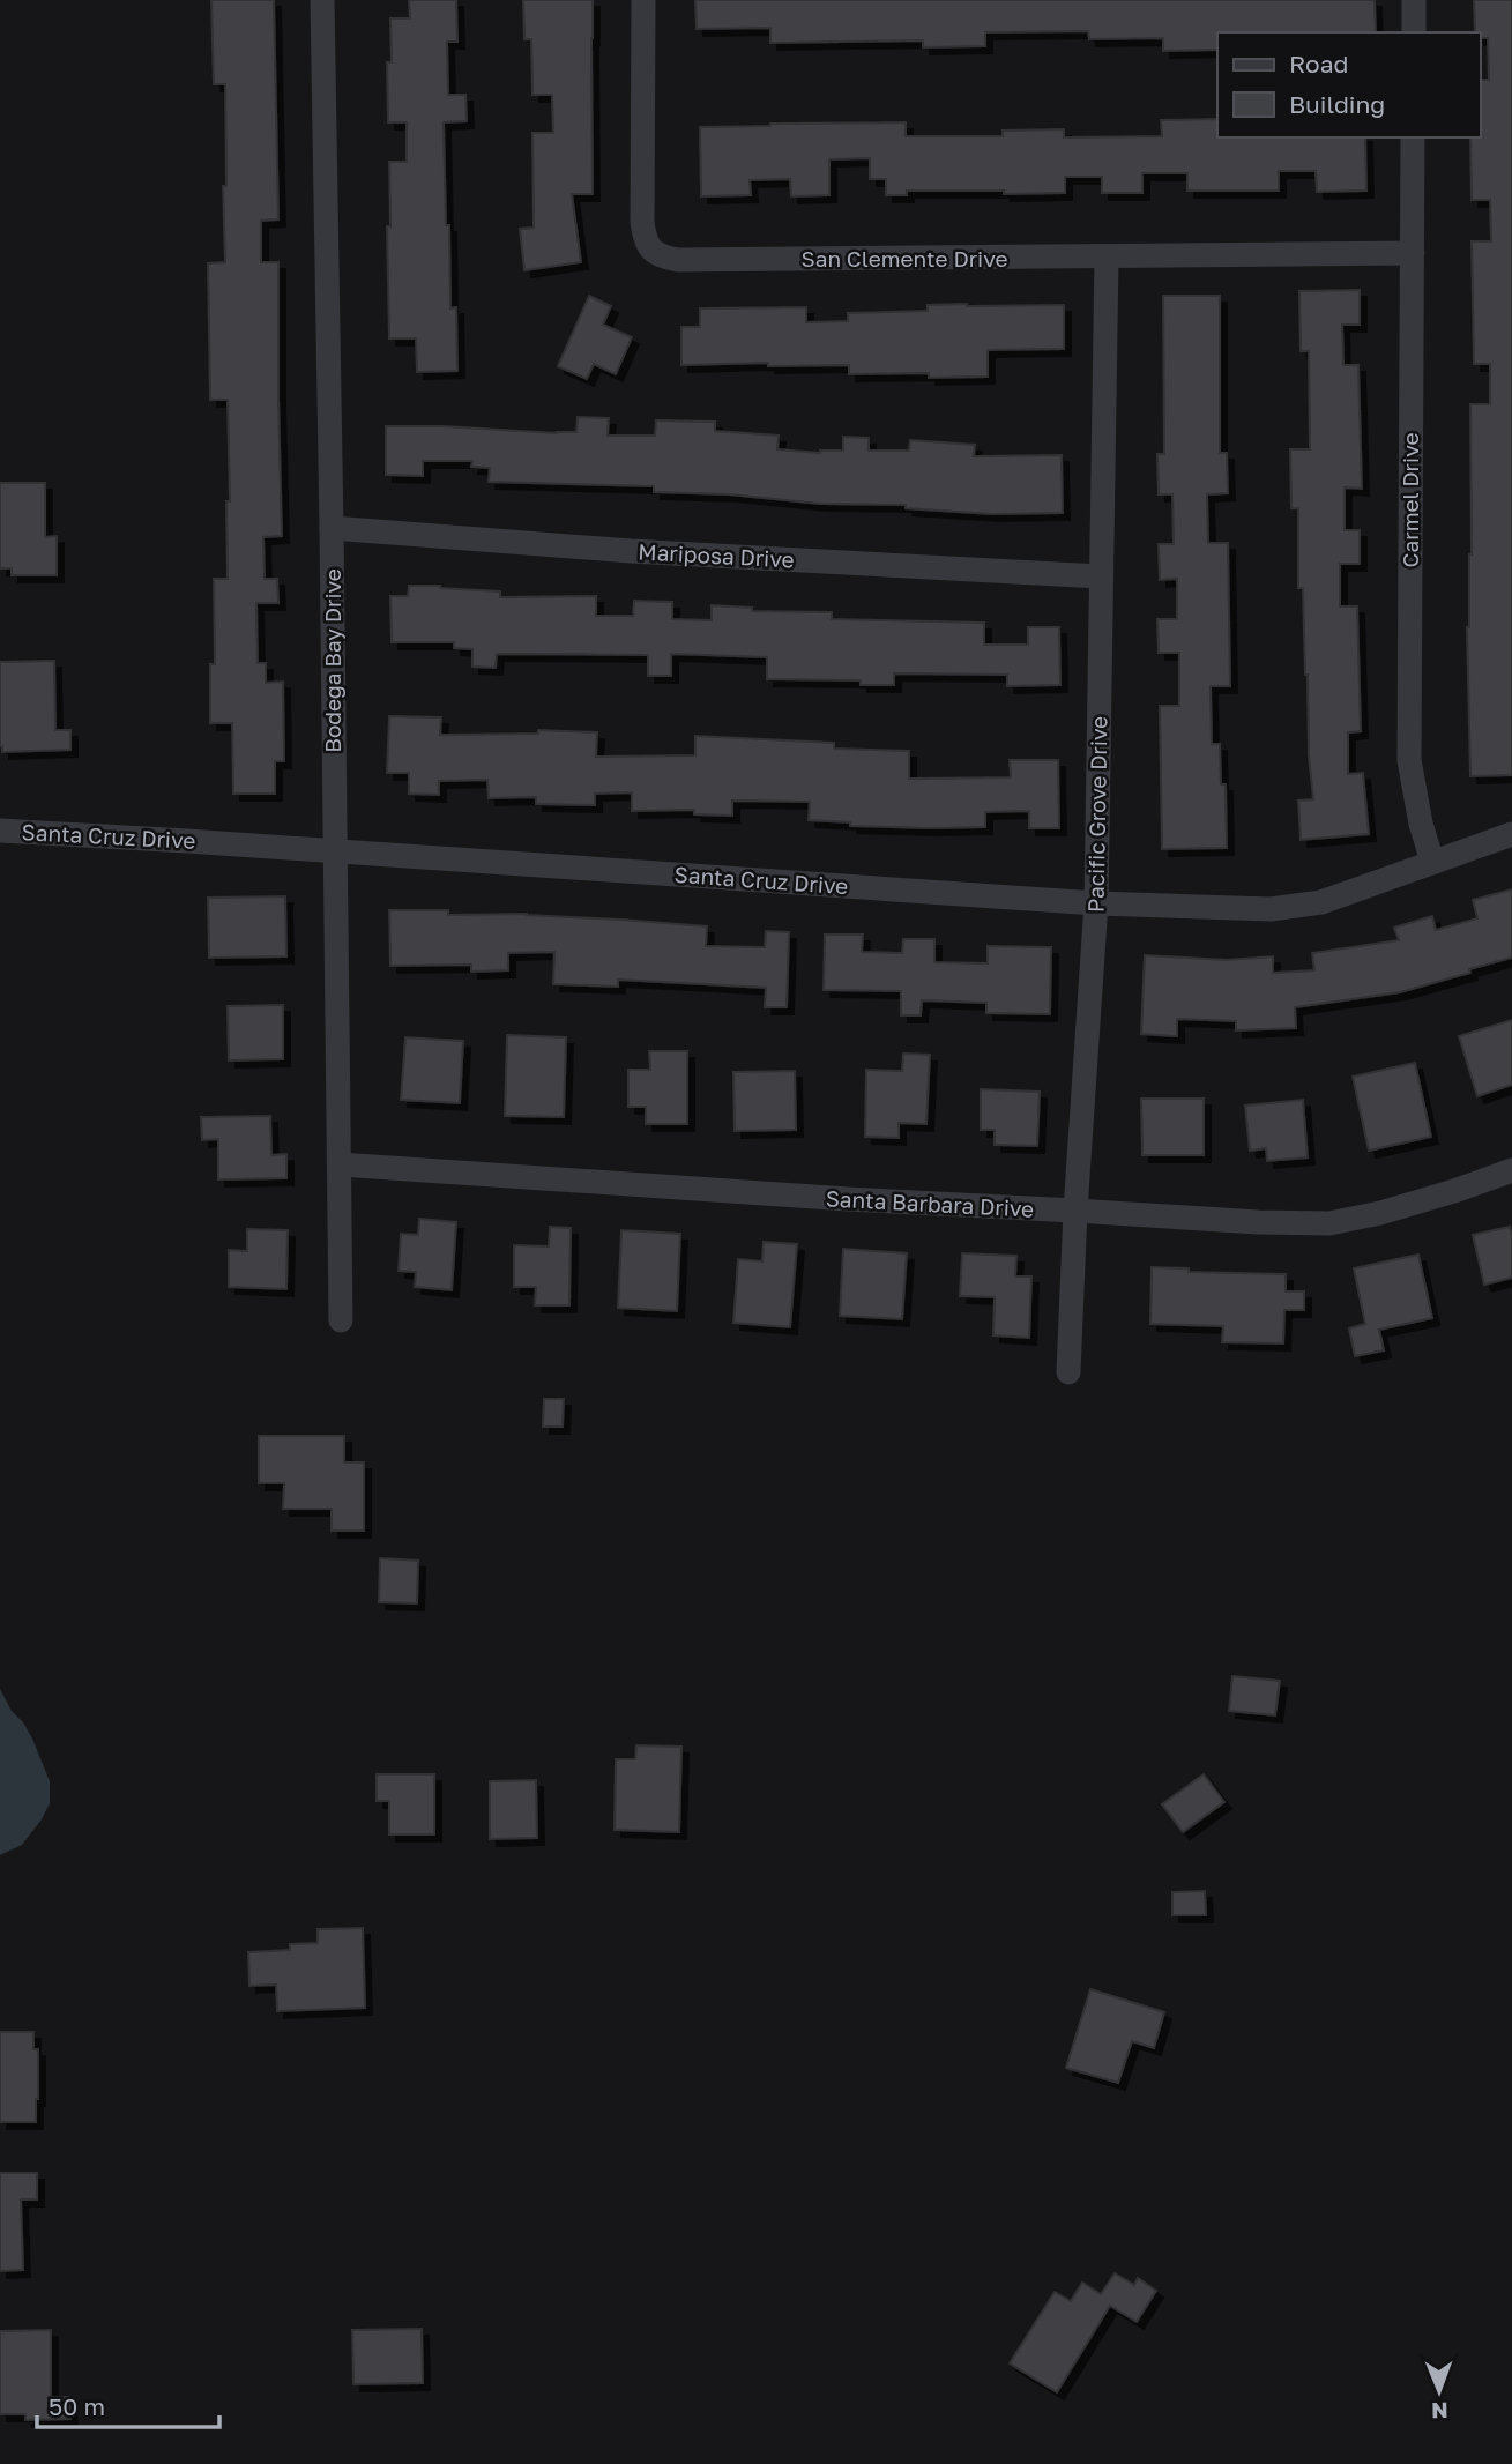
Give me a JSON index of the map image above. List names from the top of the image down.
{
  "streets": {
    "street": [
      "San Clemente Drive",
      "Carmel Drive",
      "Mariposa Drive",
      "Bodega Bay Drive",
      "Pacific Grove Drive",
      "Santa Cruz Drive",
      "Santa Barbara Drive"
    ]
  },
  "crossings": [
    ["San Clemente Drive", "Carmel Drive"],
    ["San Clemente Drive", "Pacific Grove Drive"],
    ["Carmel Drive", "Santa Cruz Drive"],
    ["Mariposa Drive", "Bodega Bay Drive"],
    ["Mariposa Drive", "Pacific Grove Drive"],
    ["Bodega Bay Drive", "Santa Cruz Drive"],
    ["Bodega Bay Drive", "Santa Barbara Drive"],
    ["Pacific Grove Drive", "Santa Cruz Drive"],
    ["Pacific Grove Drive", "Santa Barbara Drive"]
  ],
  "legend": ["Road", "Building"],
  "scale_bar": "50 m",
  "north": "bottom"
}
